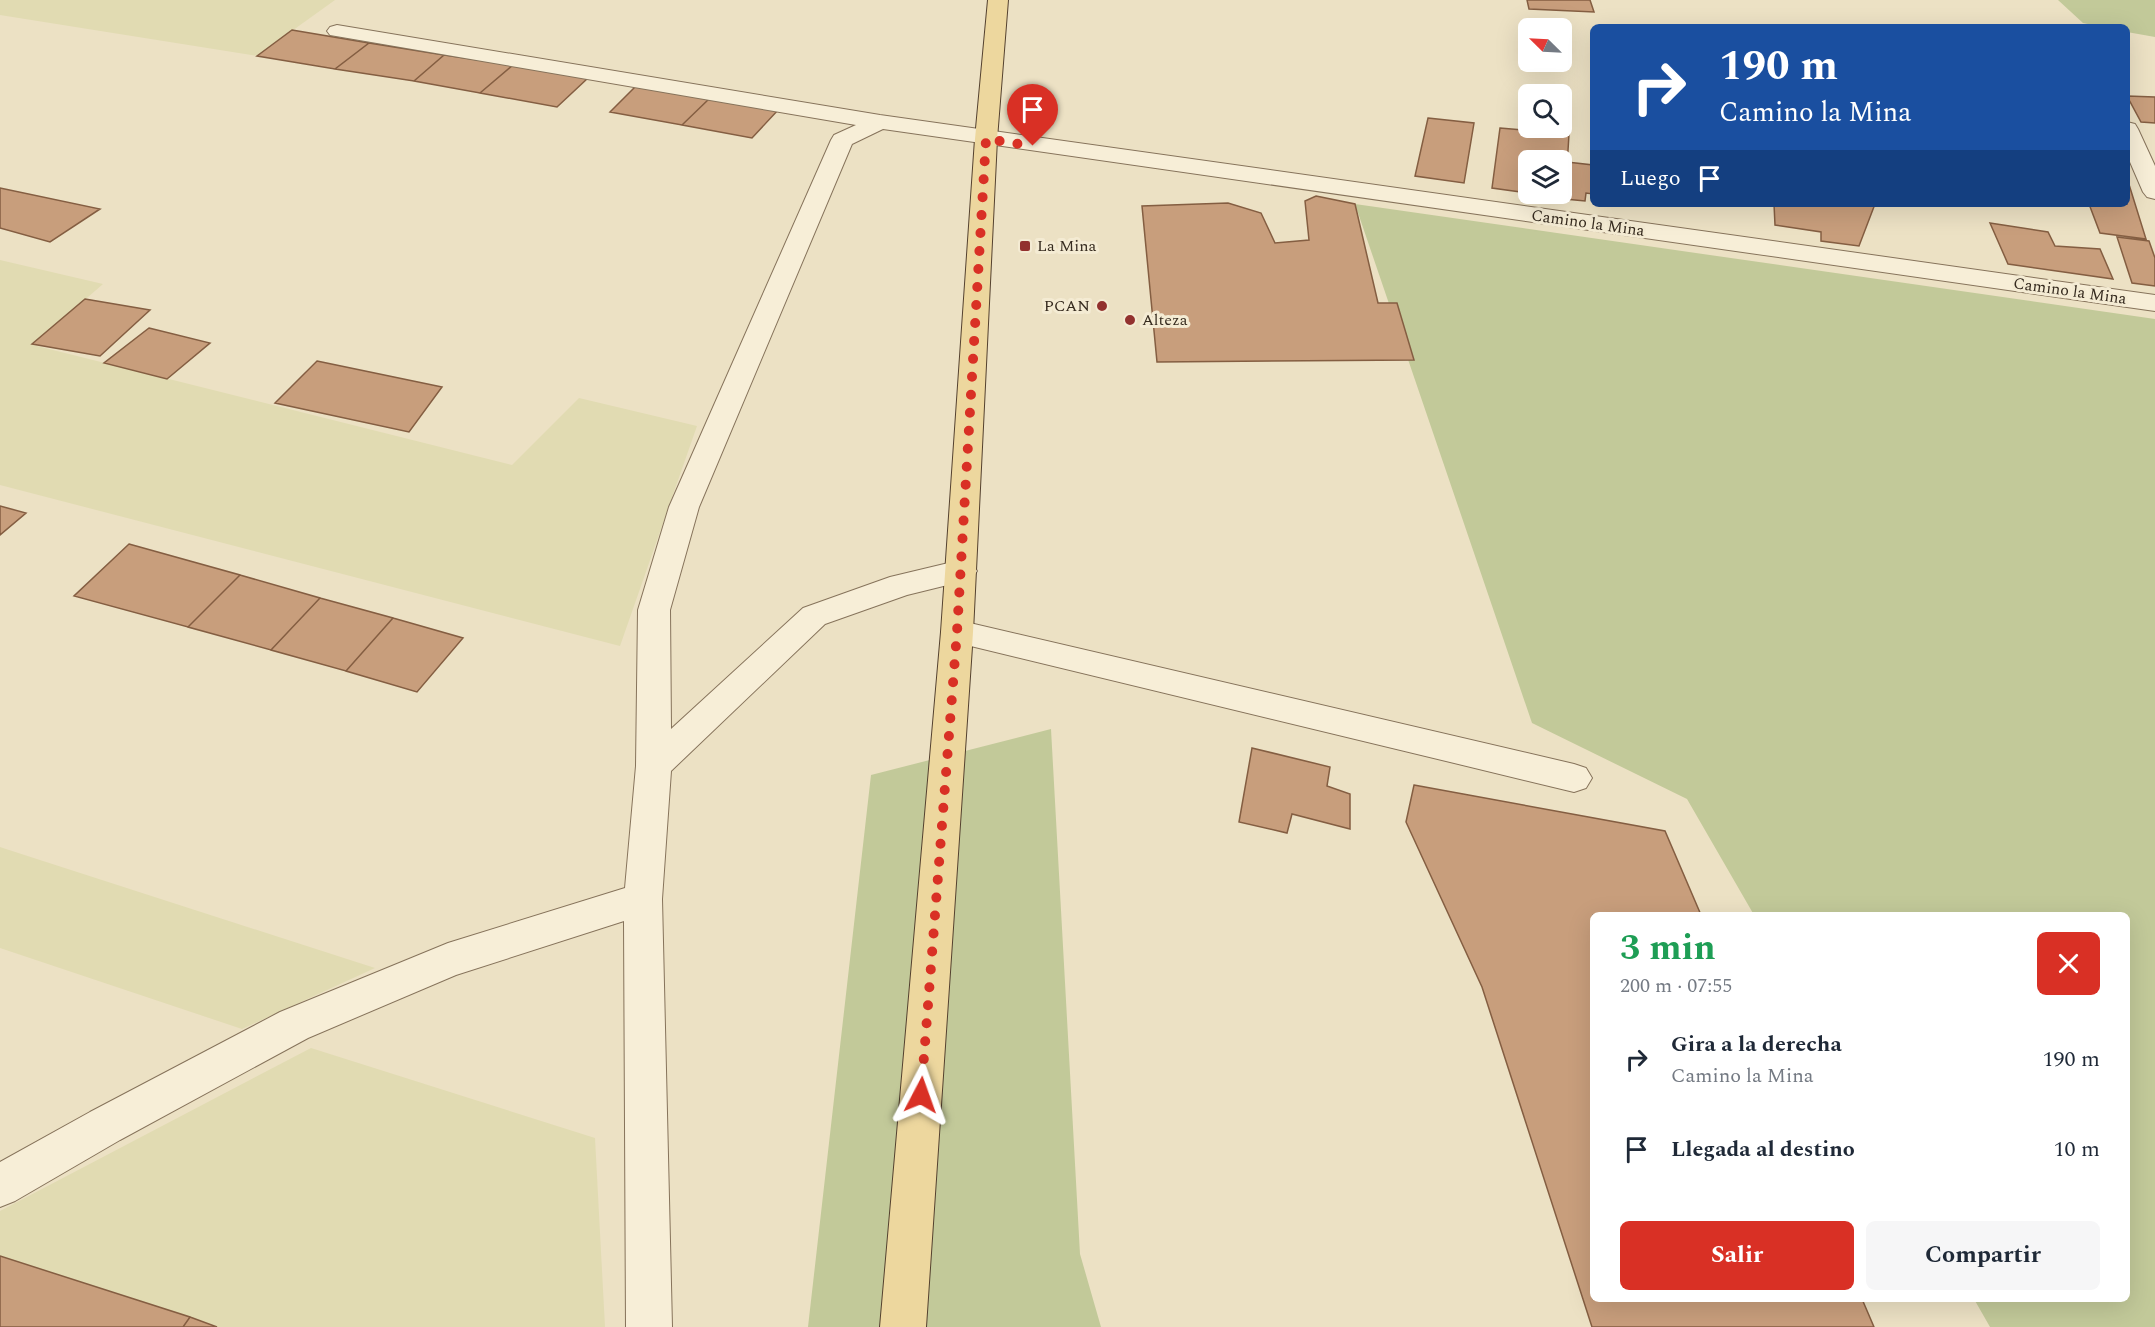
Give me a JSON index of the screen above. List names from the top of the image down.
{
  "streets": {
    "street": ["Camino la Mina"]
  },
  "places": {
    "transit": ["La Mina"],
    "other": ["PCAN", "Alteza"]
  },
  "north": "top left",
  "page": {
    "turn": ["190 m", "Camino la Mina"],
    "then": "Luego",
    "heading": ["3 min", "200 m · 07:55"],
    "list": [
      {
        "name": "Gira a la derecha",
        "note": "Camino la Mina",
        "value": "190 m"
      },
      {
        "name": "Llegada al destino",
        "value": "10 m"
      }
    ],
    "buttons": ["Salir", "Compartir"]
  }
}
